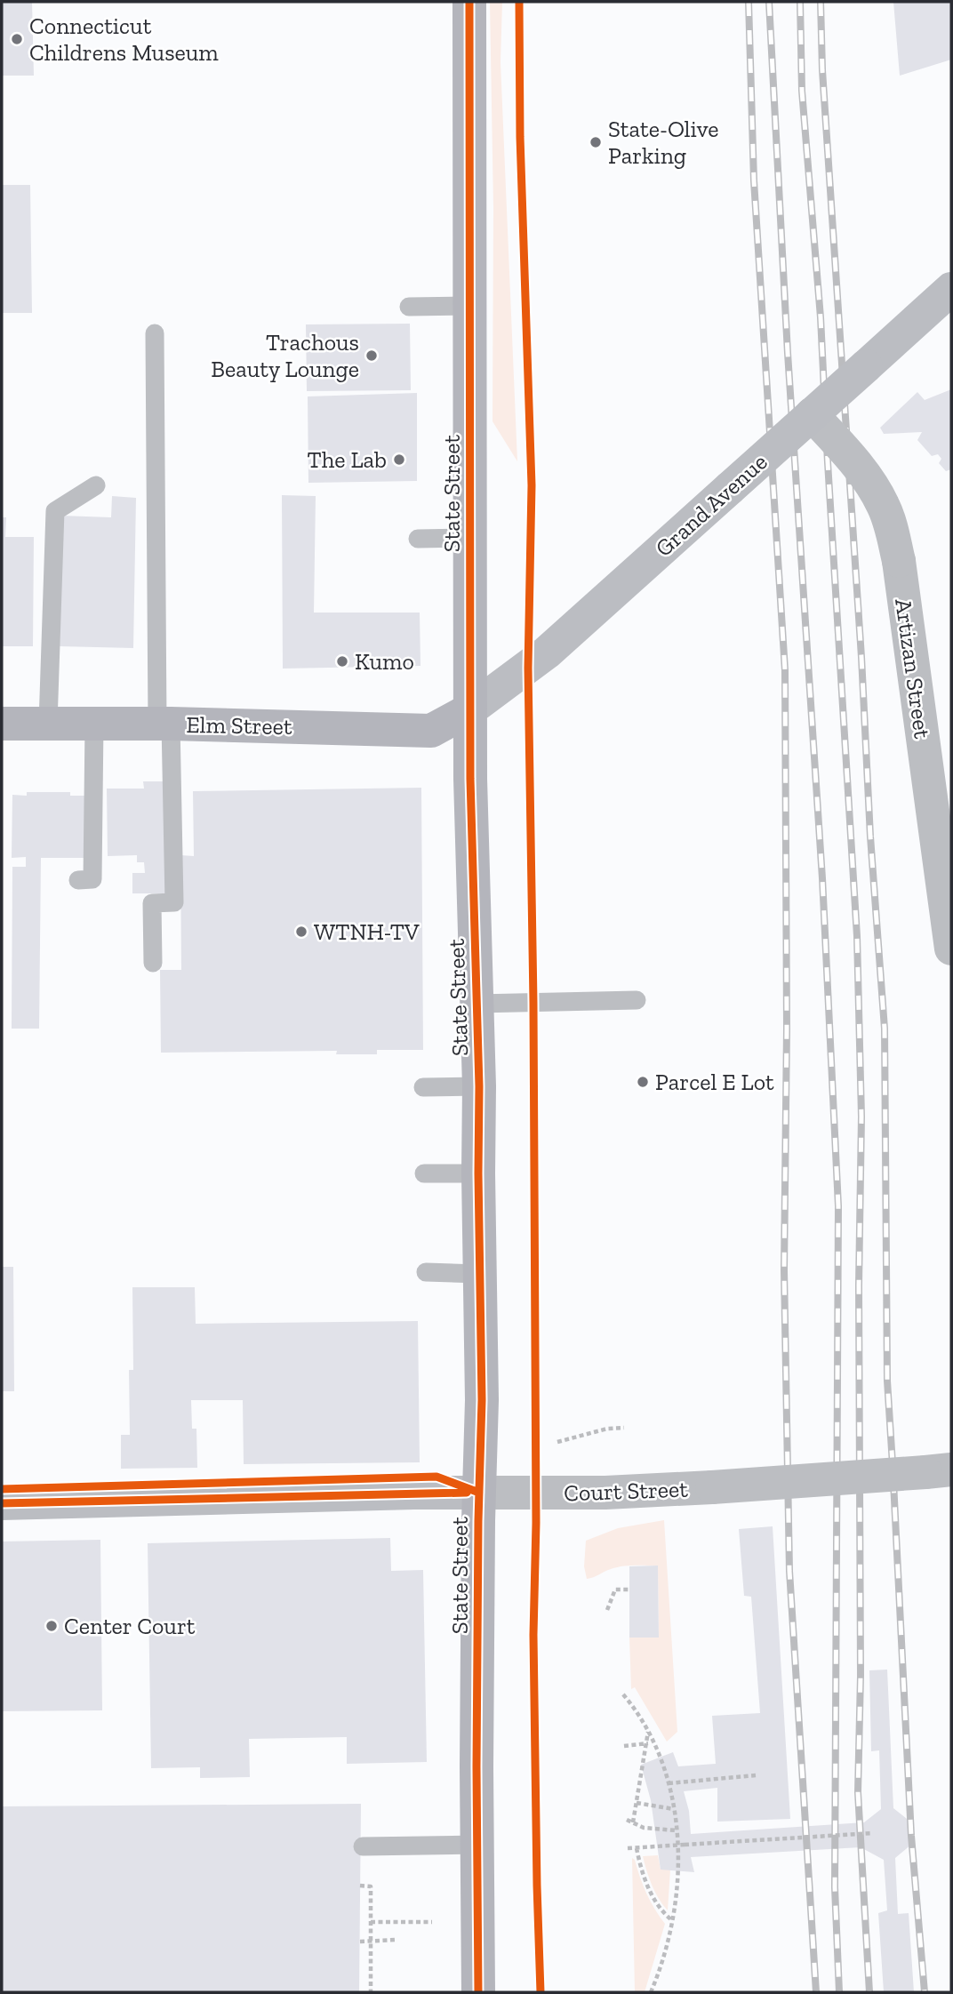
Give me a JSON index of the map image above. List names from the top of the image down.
{
  "streets": {
    "main road": [
      "State Street",
      "Grand Avenue",
      "Elm Street",
      "Court Street"
    ],
    "street": ["Artizan Street"]
  },
  "crossings": [
    ["State Street", "Grand Avenue"],
    ["State Street", "Elm Street"],
    ["State Street", "Court Street"],
    ["Grand Avenue", "Artizan Street"],
    ["Grand Avenue", "Elm Street"]
  ],
  "places": [
    "Connecticut Childrens Museum",
    "State-Olive Parking",
    "Trachous Beauty Lounge",
    "The Lab",
    "Kumo",
    "WTNH-TV",
    "Parcel E Lot",
    "Center Court"
  ]
}
